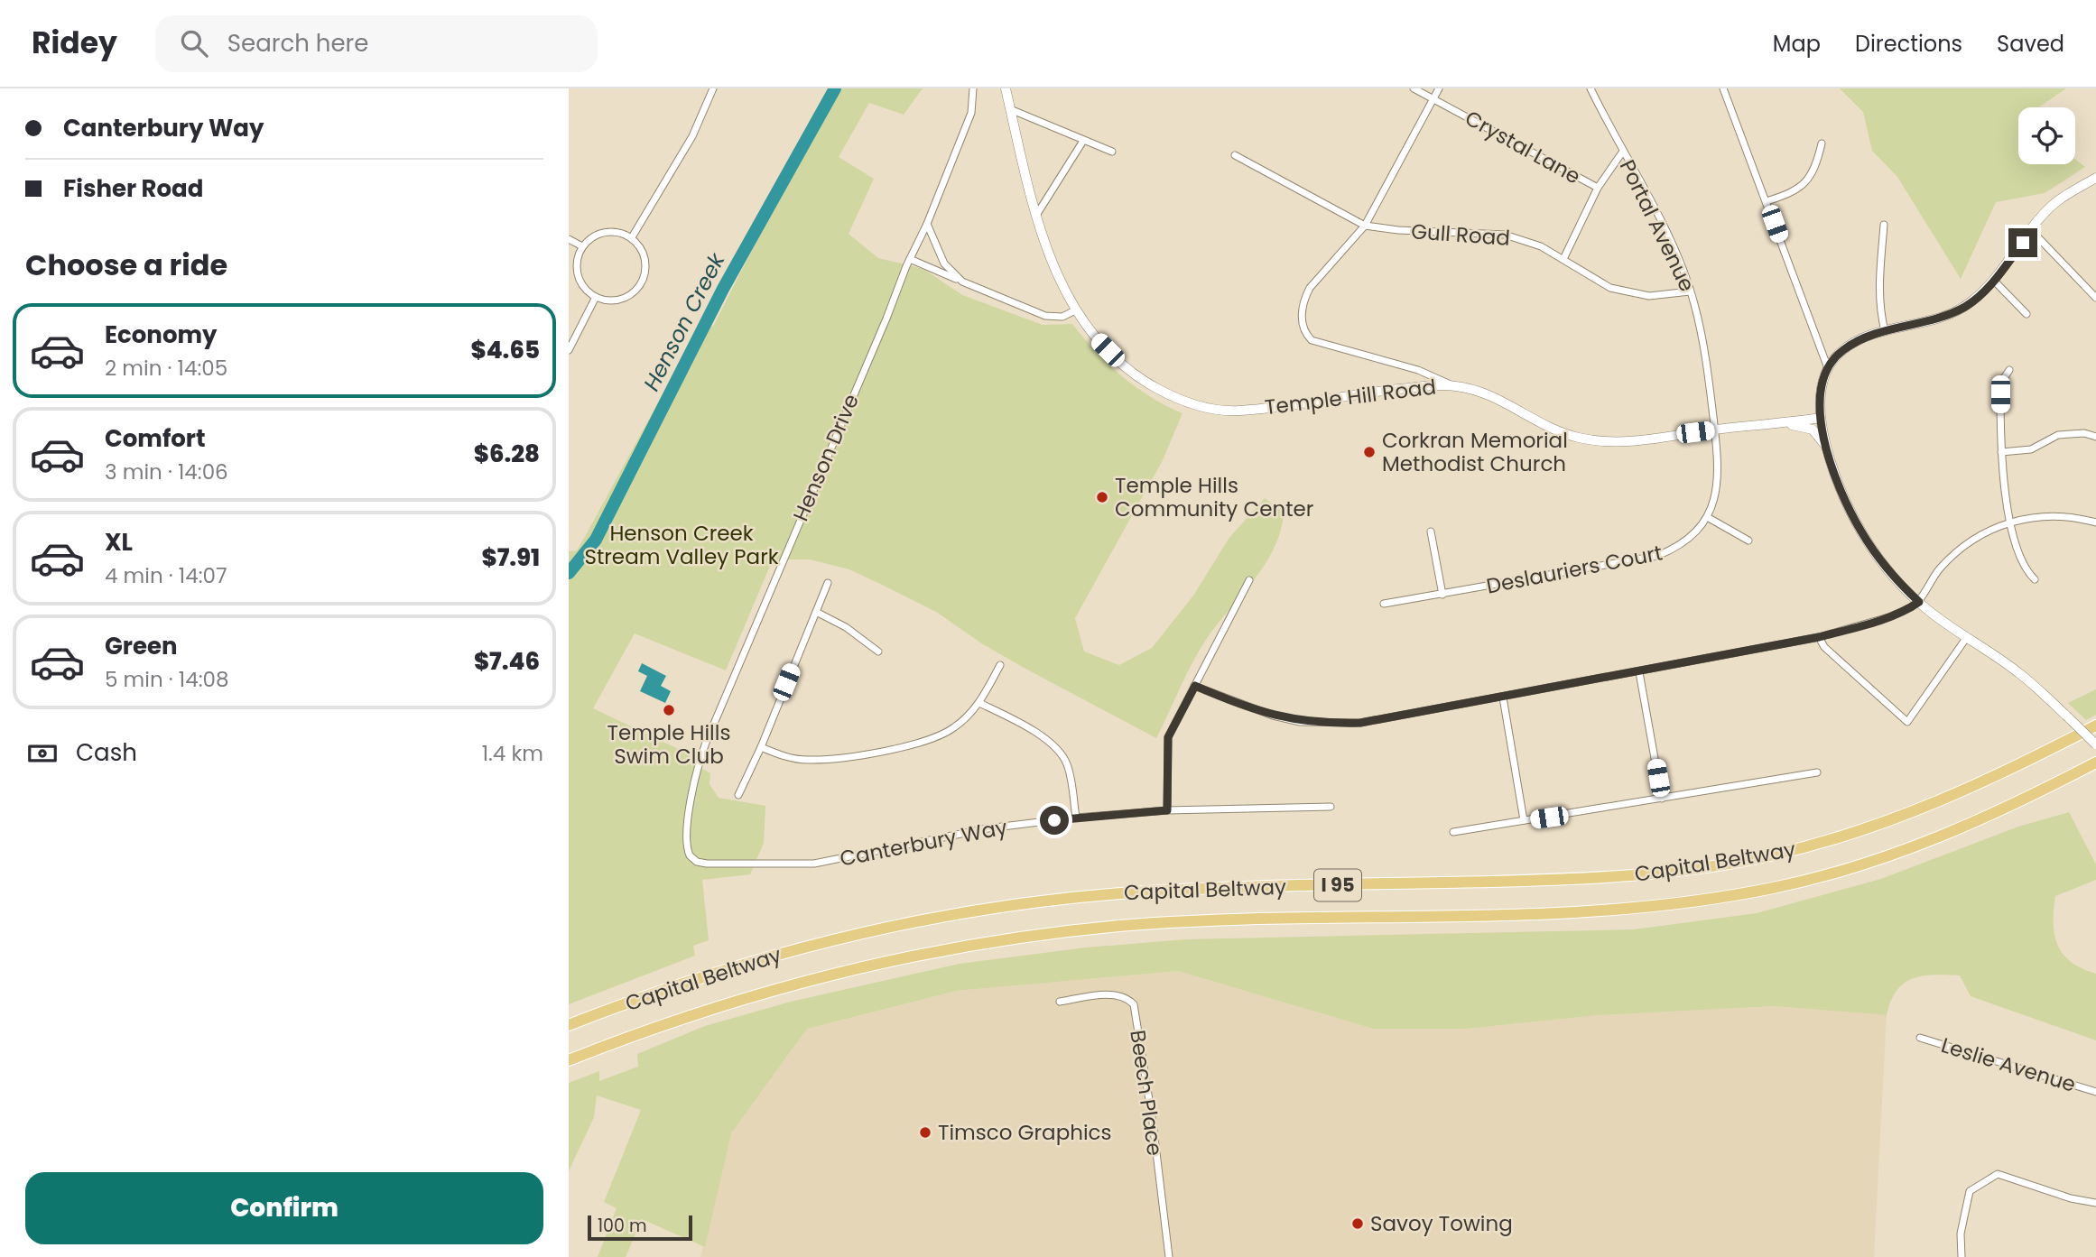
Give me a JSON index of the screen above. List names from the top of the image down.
{
  "streets": {
    "highway": ["Capital Beltway", "I 95"],
    "main road": ["Temple Hill Road"],
    "street": [
      "Crystal Lane",
      "Portal Avenue",
      "Gull Road",
      "Henson Drive",
      "Deslauriers Court",
      "Canterbury Way",
      "Leslie Avenue",
      "Beech Place"
    ]
  },
  "crossings": [
    ["Portal Avenue", "Gull Road"],
    ["Portal Avenue", "Temple Hill Road"],
    ["Portal Avenue", "Deslauriers Court"],
    ["Henson Drive", "Canterbury Way"]
  ],
  "water": ["Henson Creek"],
  "parks": ["Henson Creek Stream Valley Park"],
  "places": [
    "Corkran Memorial Methodist Church",
    "Temple Hills Community Center",
    "Temple Hills Swim Club",
    "Timsco Graphics",
    "Savoy Towing"
  ],
  "scale_bar": "100 m",
  "page": {
    "header": "Ridey",
    "search": "Search here",
    "nav": ["Map", "Directions", "Saved"],
    "banner": ["Canterbury Way", "Fisher Road"],
    "heading": "Choose a ride",
    "list": [
      {
        "name": "Economy",
        "note": "2 min · 14:05",
        "value": "$4.65"
      },
      {
        "name": "Comfort",
        "note": "3 min · 14:06",
        "value": "$6.28"
      },
      {
        "name": "XL",
        "note": "4 min · 14:07",
        "value": "$7.91"
      },
      {
        "name": "Green",
        "note": "5 min · 14:08",
        "value": "$7.46"
      }
    ],
    "pay": ["Cash", "1.4 km"],
    "buttons": "Confirm",
    "scale": "100 m"
  }
}
